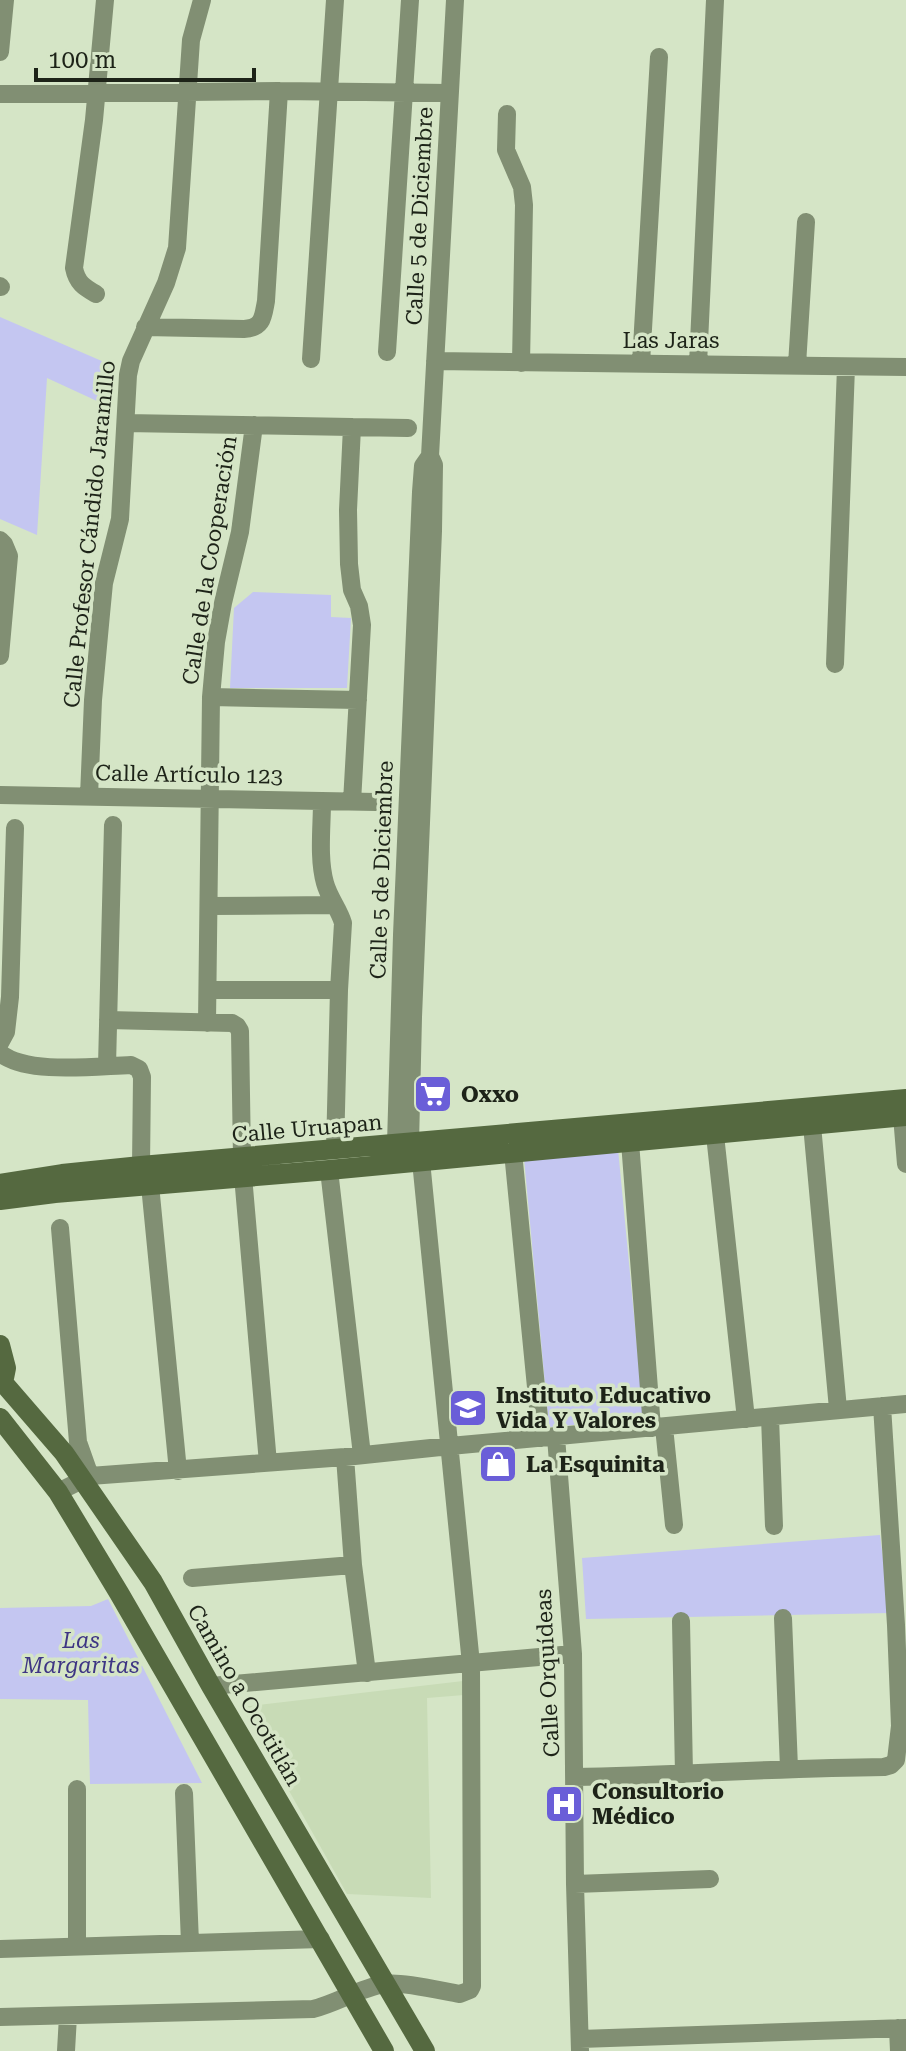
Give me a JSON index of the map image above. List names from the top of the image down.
{
  "streets": {
    "main road": ["Calle Uruapan", "Camino a Ocotitlán"],
    "street": [
      "Calle 5 de Diciembre",
      "Las Jaras",
      "Calle Profesor Cándido Jaramillo",
      "Calle de la Cooperación",
      "Calle Artículo 123",
      "Calle Orquídeas"
    ]
  },
  "crossings": [
    ["Calle 5 de Diciembre", "Las Jaras"],
    ["Calle 5 de Diciembre", "Calle Profesor Cándido Jaramillo"],
    ["Calle 5 de Diciembre", "Calle Uruapan"],
    ["Calle 5 de Diciembre", "Camino a Ocotitlán"],
    ["Calle Profesor Cándido Jaramillo", "Calle Artículo 123"],
    ["Calle de la Cooperación", "Calle Artículo 123"],
    ["Calle Uruapan", "Calle Orquídeas"]
  ],
  "parks": ["Las Margaritas"],
  "places": {
    "supermarket": ["Oxxo"],
    "school or university": ["Instituto Educativo Vida Y Valores"],
    "shop": ["La Esquinita"],
    "hospital": ["Consultorio Médico"]
  },
  "scale_bar": "100 m"
}
